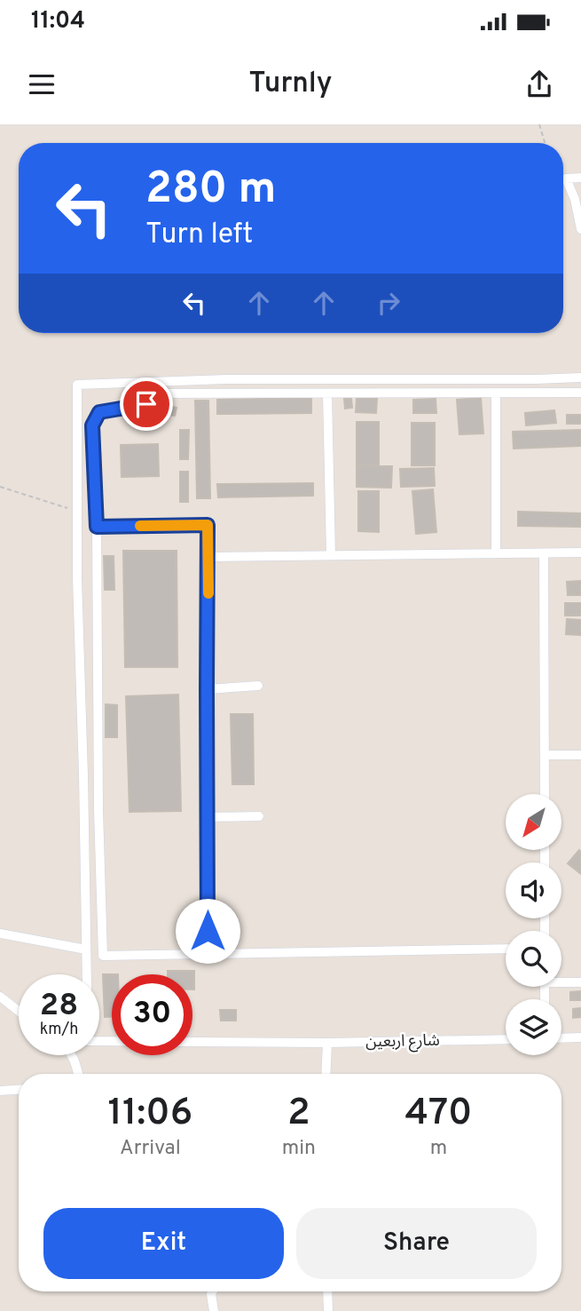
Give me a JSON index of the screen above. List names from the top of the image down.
{
  "streets": {
    "street": ["شارع اربعين"]
  },
  "north": "bottom left",
  "page": {
    "status": "11:04",
    "header": "Turnly",
    "turn": ["280 m", "Turn left"],
    "speed": "28 km/h",
    "limit": "30",
    "eta": [
      "11:06",
      "Arrival",
      "2",
      "min",
      "470",
      "m"
    ],
    "buttons": ["Exit", "Share"]
  }
}
